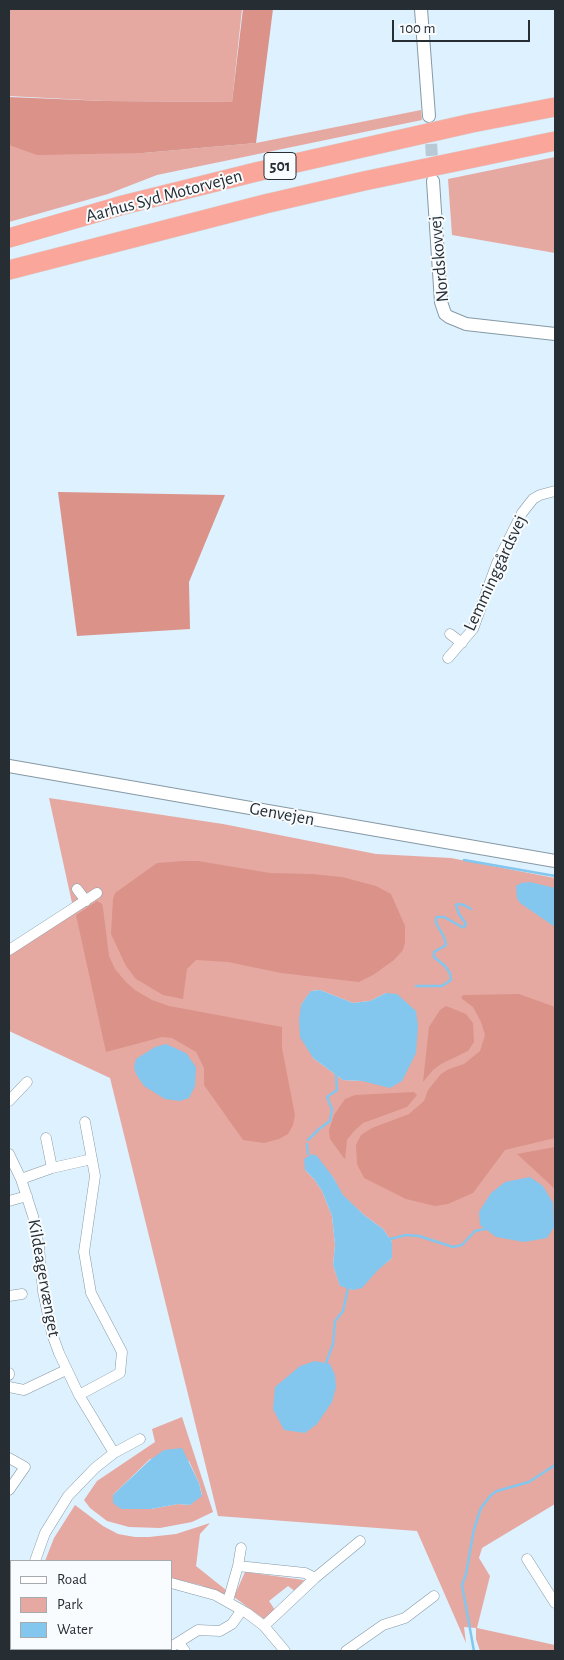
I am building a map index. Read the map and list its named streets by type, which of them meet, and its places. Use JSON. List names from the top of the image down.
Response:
{
  "streets": {
    "highway": ["501", "Aarhus Syd Motorvejen"],
    "street": [
      "Nordskovvej",
      "Lemminggårdsvej",
      "Genvejen",
      "Kildeagervænget"
    ]
  },
  "legend": ["Road", "Park", "Water"],
  "scale_bar": "100 m"
}
